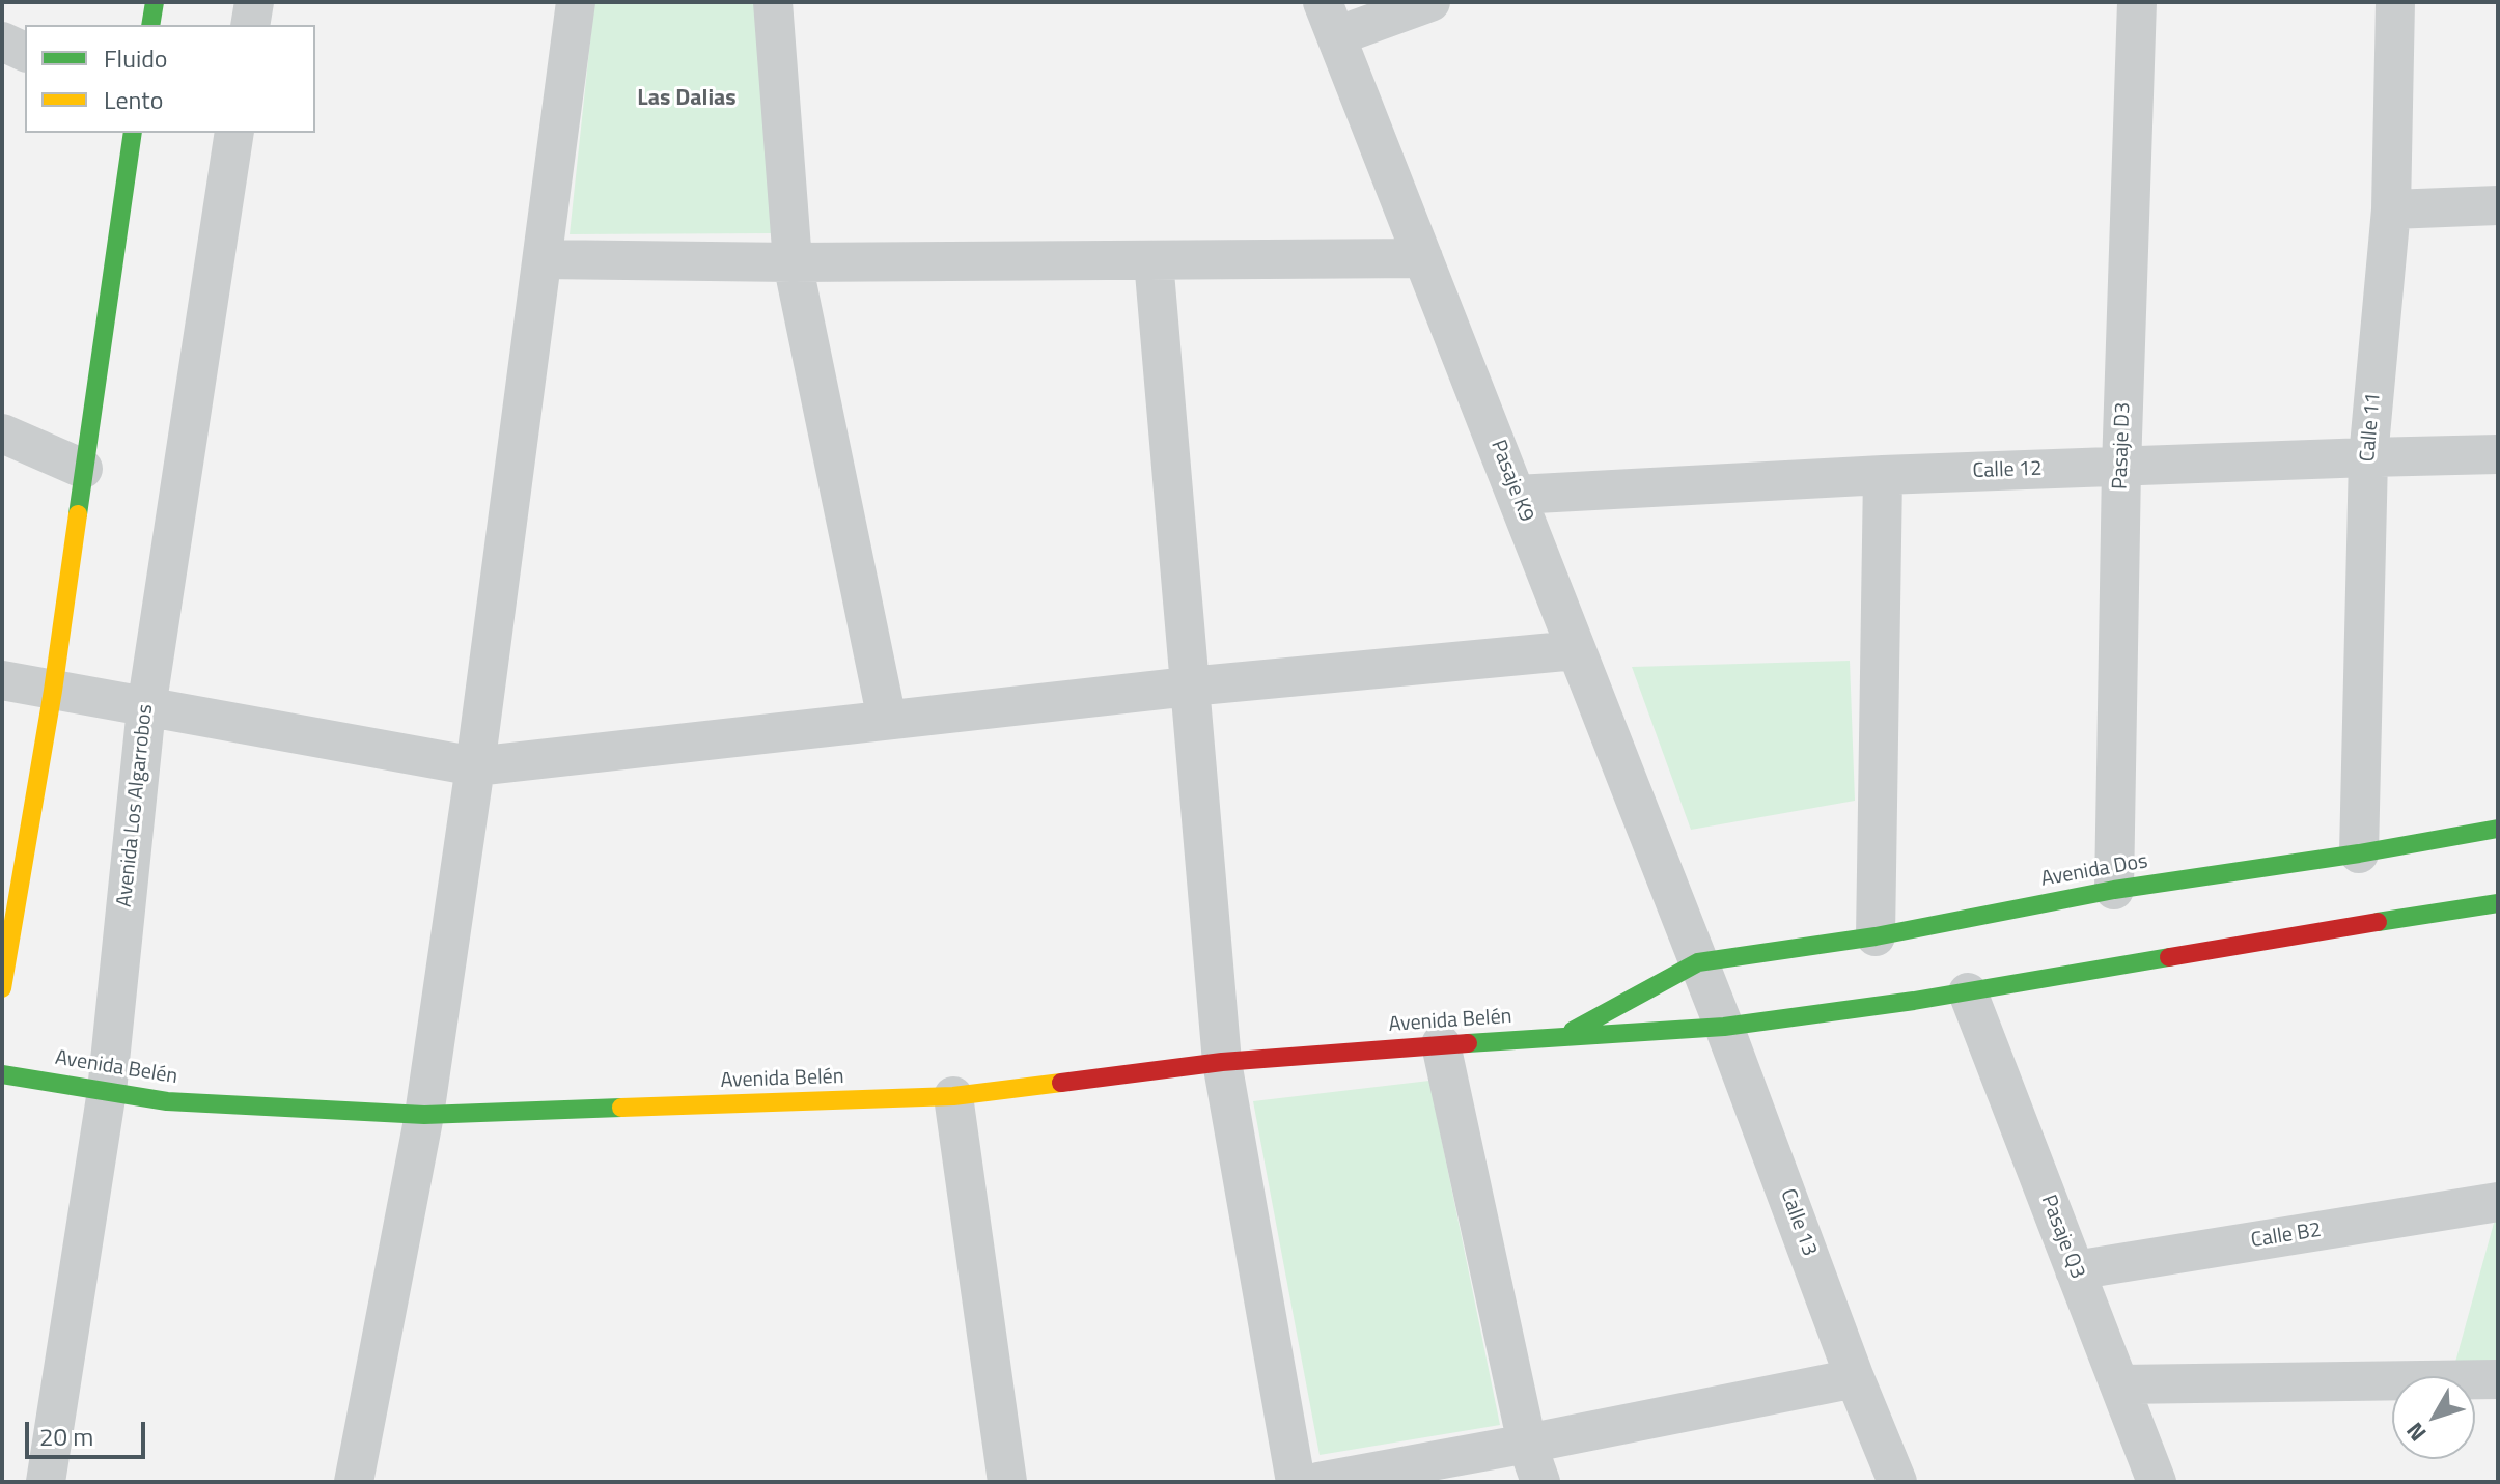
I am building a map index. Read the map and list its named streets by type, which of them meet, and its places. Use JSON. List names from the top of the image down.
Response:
{
  "streets": {
    "street": [
      "Calle 11",
      "Pasaje D3",
      "Calle 12",
      "Pasaje K9",
      "Avenida Los Algarrobos",
      "Avenida Dos",
      "Avenida Belén",
      "Calle 13",
      "Calle B2",
      "Pasaje Q3"
    ]
  },
  "crossings": [
    ["Calle 11", "Calle 12"],
    ["Calle 11", "Avenida Dos"],
    ["Pasaje D3", "Calle 12"],
    ["Pasaje D3", "Avenida Dos"],
    ["Calle 12", "Pasaje K9"],
    ["Pasaje K9", "Avenida Dos"],
    ["Pasaje K9", "Avenida Belén"],
    ["Pasaje K9", "Calle 13"],
    ["Avenida Los Algarrobos", "Avenida Belén"],
    ["Avenida Dos", "Avenida Belén"],
    ["Avenida Dos", "Calle 13"],
    ["Avenida Belén", "Calle 13"],
    ["Calle B2", "Pasaje Q3"]
  ],
  "districts": ["Las Dalias"],
  "legend": ["Fluido", "Lento"],
  "scale_bar": "20 m",
  "north": "bottom left"
}
